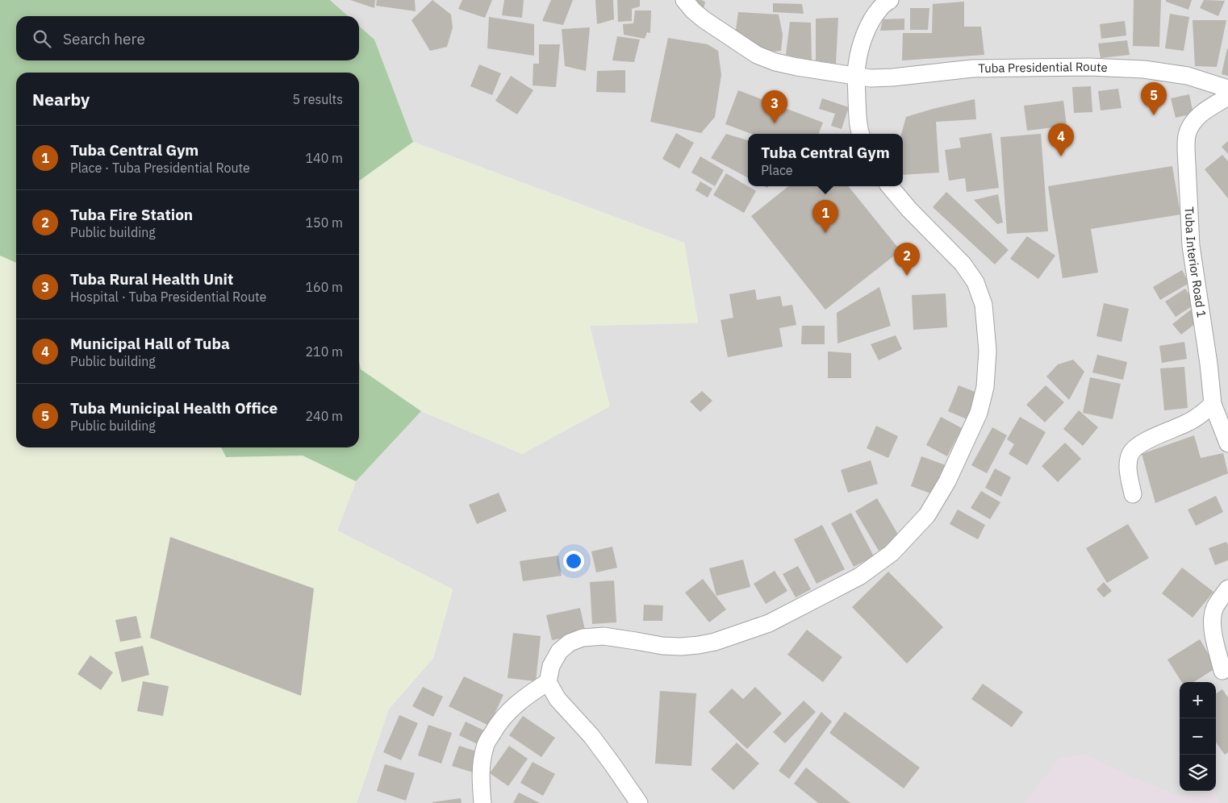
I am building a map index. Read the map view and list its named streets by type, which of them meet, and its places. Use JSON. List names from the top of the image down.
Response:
{
  "streets": {
    "street": ["Tuba Presidential Route", "Tuba Interior Road 1"]
  },
  "page": {
    "search": "Search here",
    "heading": ["Nearby", "5 results"],
    "pins": [
      "5",
      "3",
      "4",
      "1",
      "2"
    ],
    "list": [
      {
        "mark": "1",
        "name": "Tuba Central Gym",
        "note": "Place · Tuba Presidential Route",
        "value": "140 m"
      },
      {
        "mark": "2",
        "name": "Tuba Fire Station",
        "note": "Public building",
        "value": "150 m"
      },
      {
        "mark": "3",
        "name": "Tuba Rural Health Unit",
        "note": "Hospital · Tuba Presidential Route",
        "value": "160 m"
      },
      {
        "mark": "4",
        "name": "Municipal Hall of Tuba",
        "note": "Public building",
        "value": "210 m"
      },
      {
        "mark": "5",
        "name": "Tuba Municipal Health Office",
        "note": "Public building",
        "value": "240 m"
      }
    ],
    "popup": ["Tuba Central Gym", "Place"],
    "map_buttons": ["+", "−"]
  }
}
